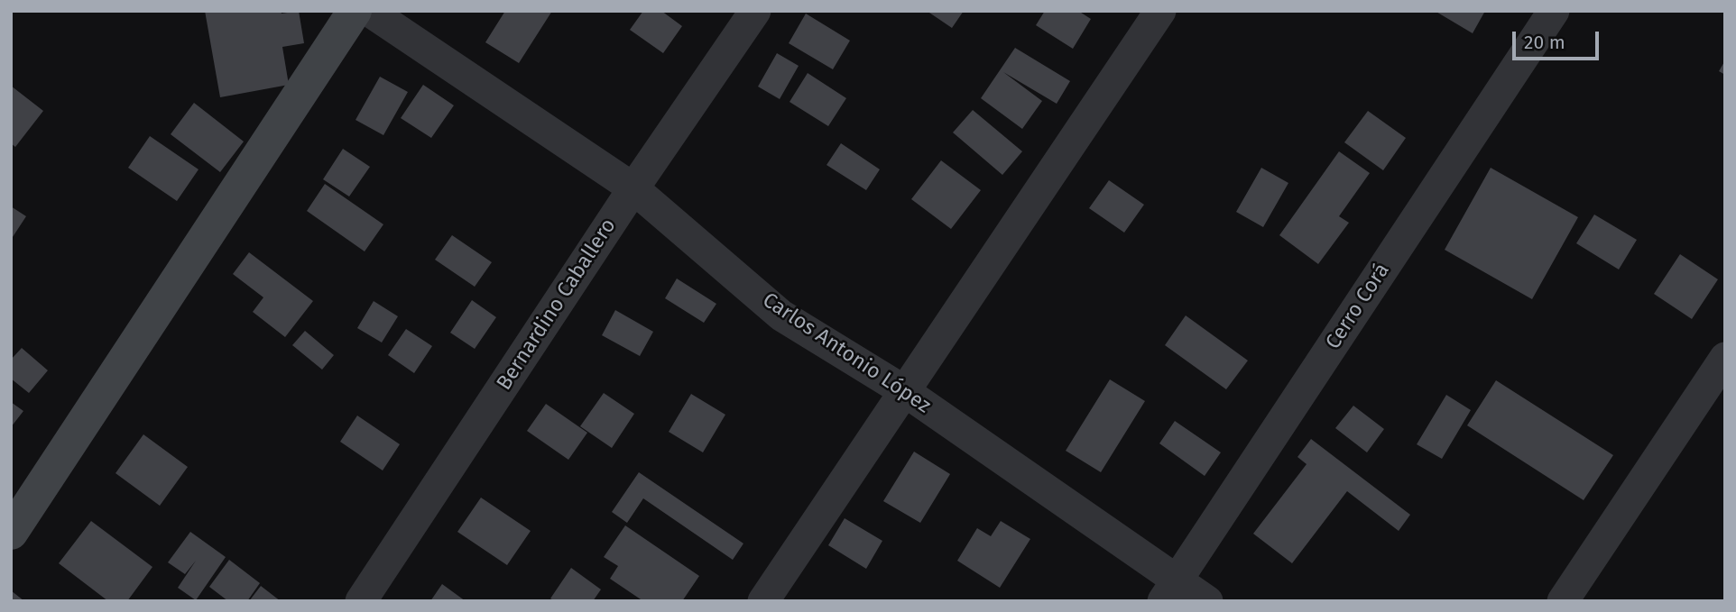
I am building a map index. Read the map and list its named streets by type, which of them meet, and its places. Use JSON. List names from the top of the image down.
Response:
{
  "streets": {
    "street": ["Bernardino Caballero", "Cerro Corá", "Carlos Antonio López"]
  },
  "crossings": [
    ["Bernardino Caballero", "Carlos Antonio López"],
    ["Cerro Corá", "Carlos Antonio López"]
  ],
  "scale_bar": "20 m"
}
